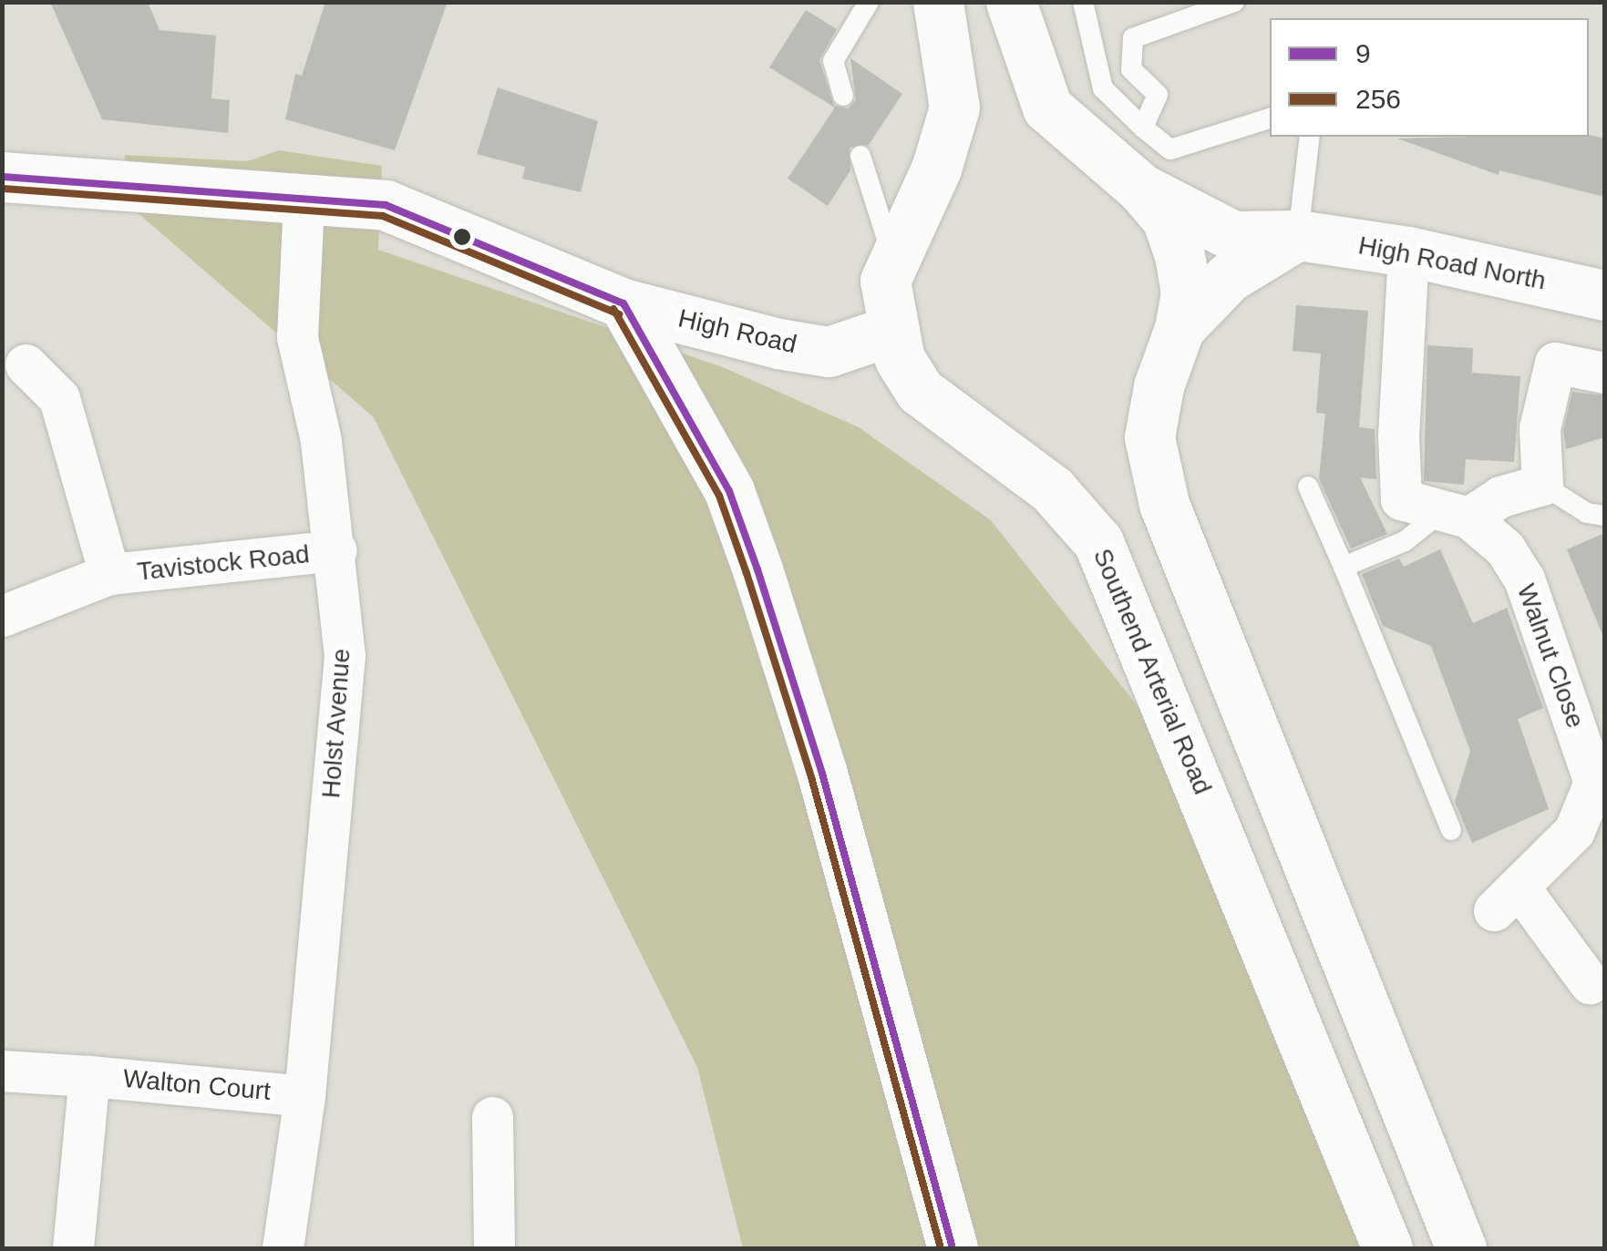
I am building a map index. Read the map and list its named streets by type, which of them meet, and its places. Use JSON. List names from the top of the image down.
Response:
{
  "streets": {
    "main road": ["High Road North", "High Road", "Southend Arterial Road"],
    "street": [
      "Tavistock Road",
      "Walnut Close",
      "Holst Avenue",
      "Walton Court"
    ]
  },
  "crossings": [
    ["High Road", "Southend Arterial Road"],
    ["High Road", "Holst Avenue"],
    ["Tavistock Road", "Holst Avenue"],
    ["Holst Avenue", "Walton Court"]
  ],
  "lines": ["transit line 9", "transit line 256"],
  "legend": ["9", "256"]
}
